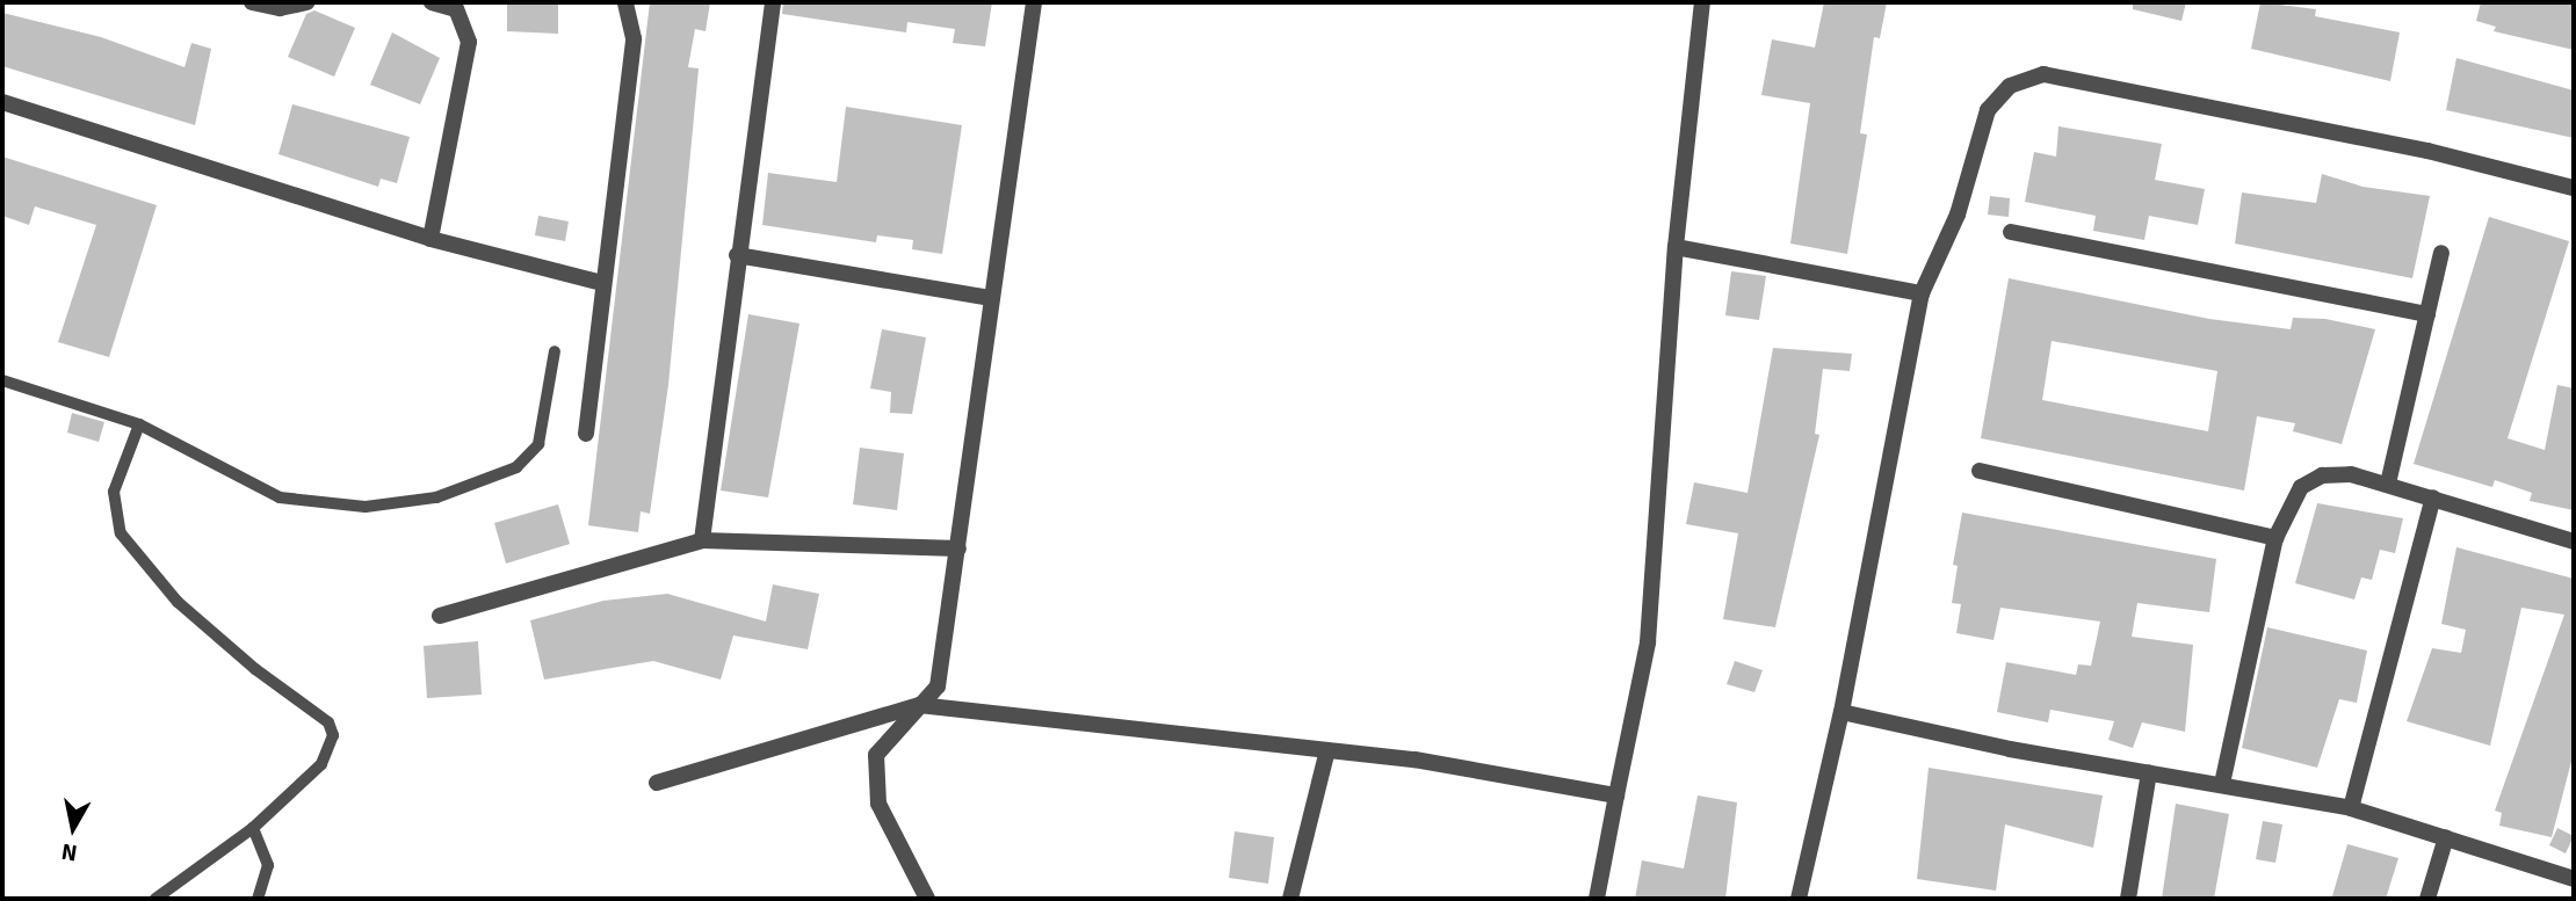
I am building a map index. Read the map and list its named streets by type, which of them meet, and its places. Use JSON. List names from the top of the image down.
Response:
{
  "north": "bottom"
}
